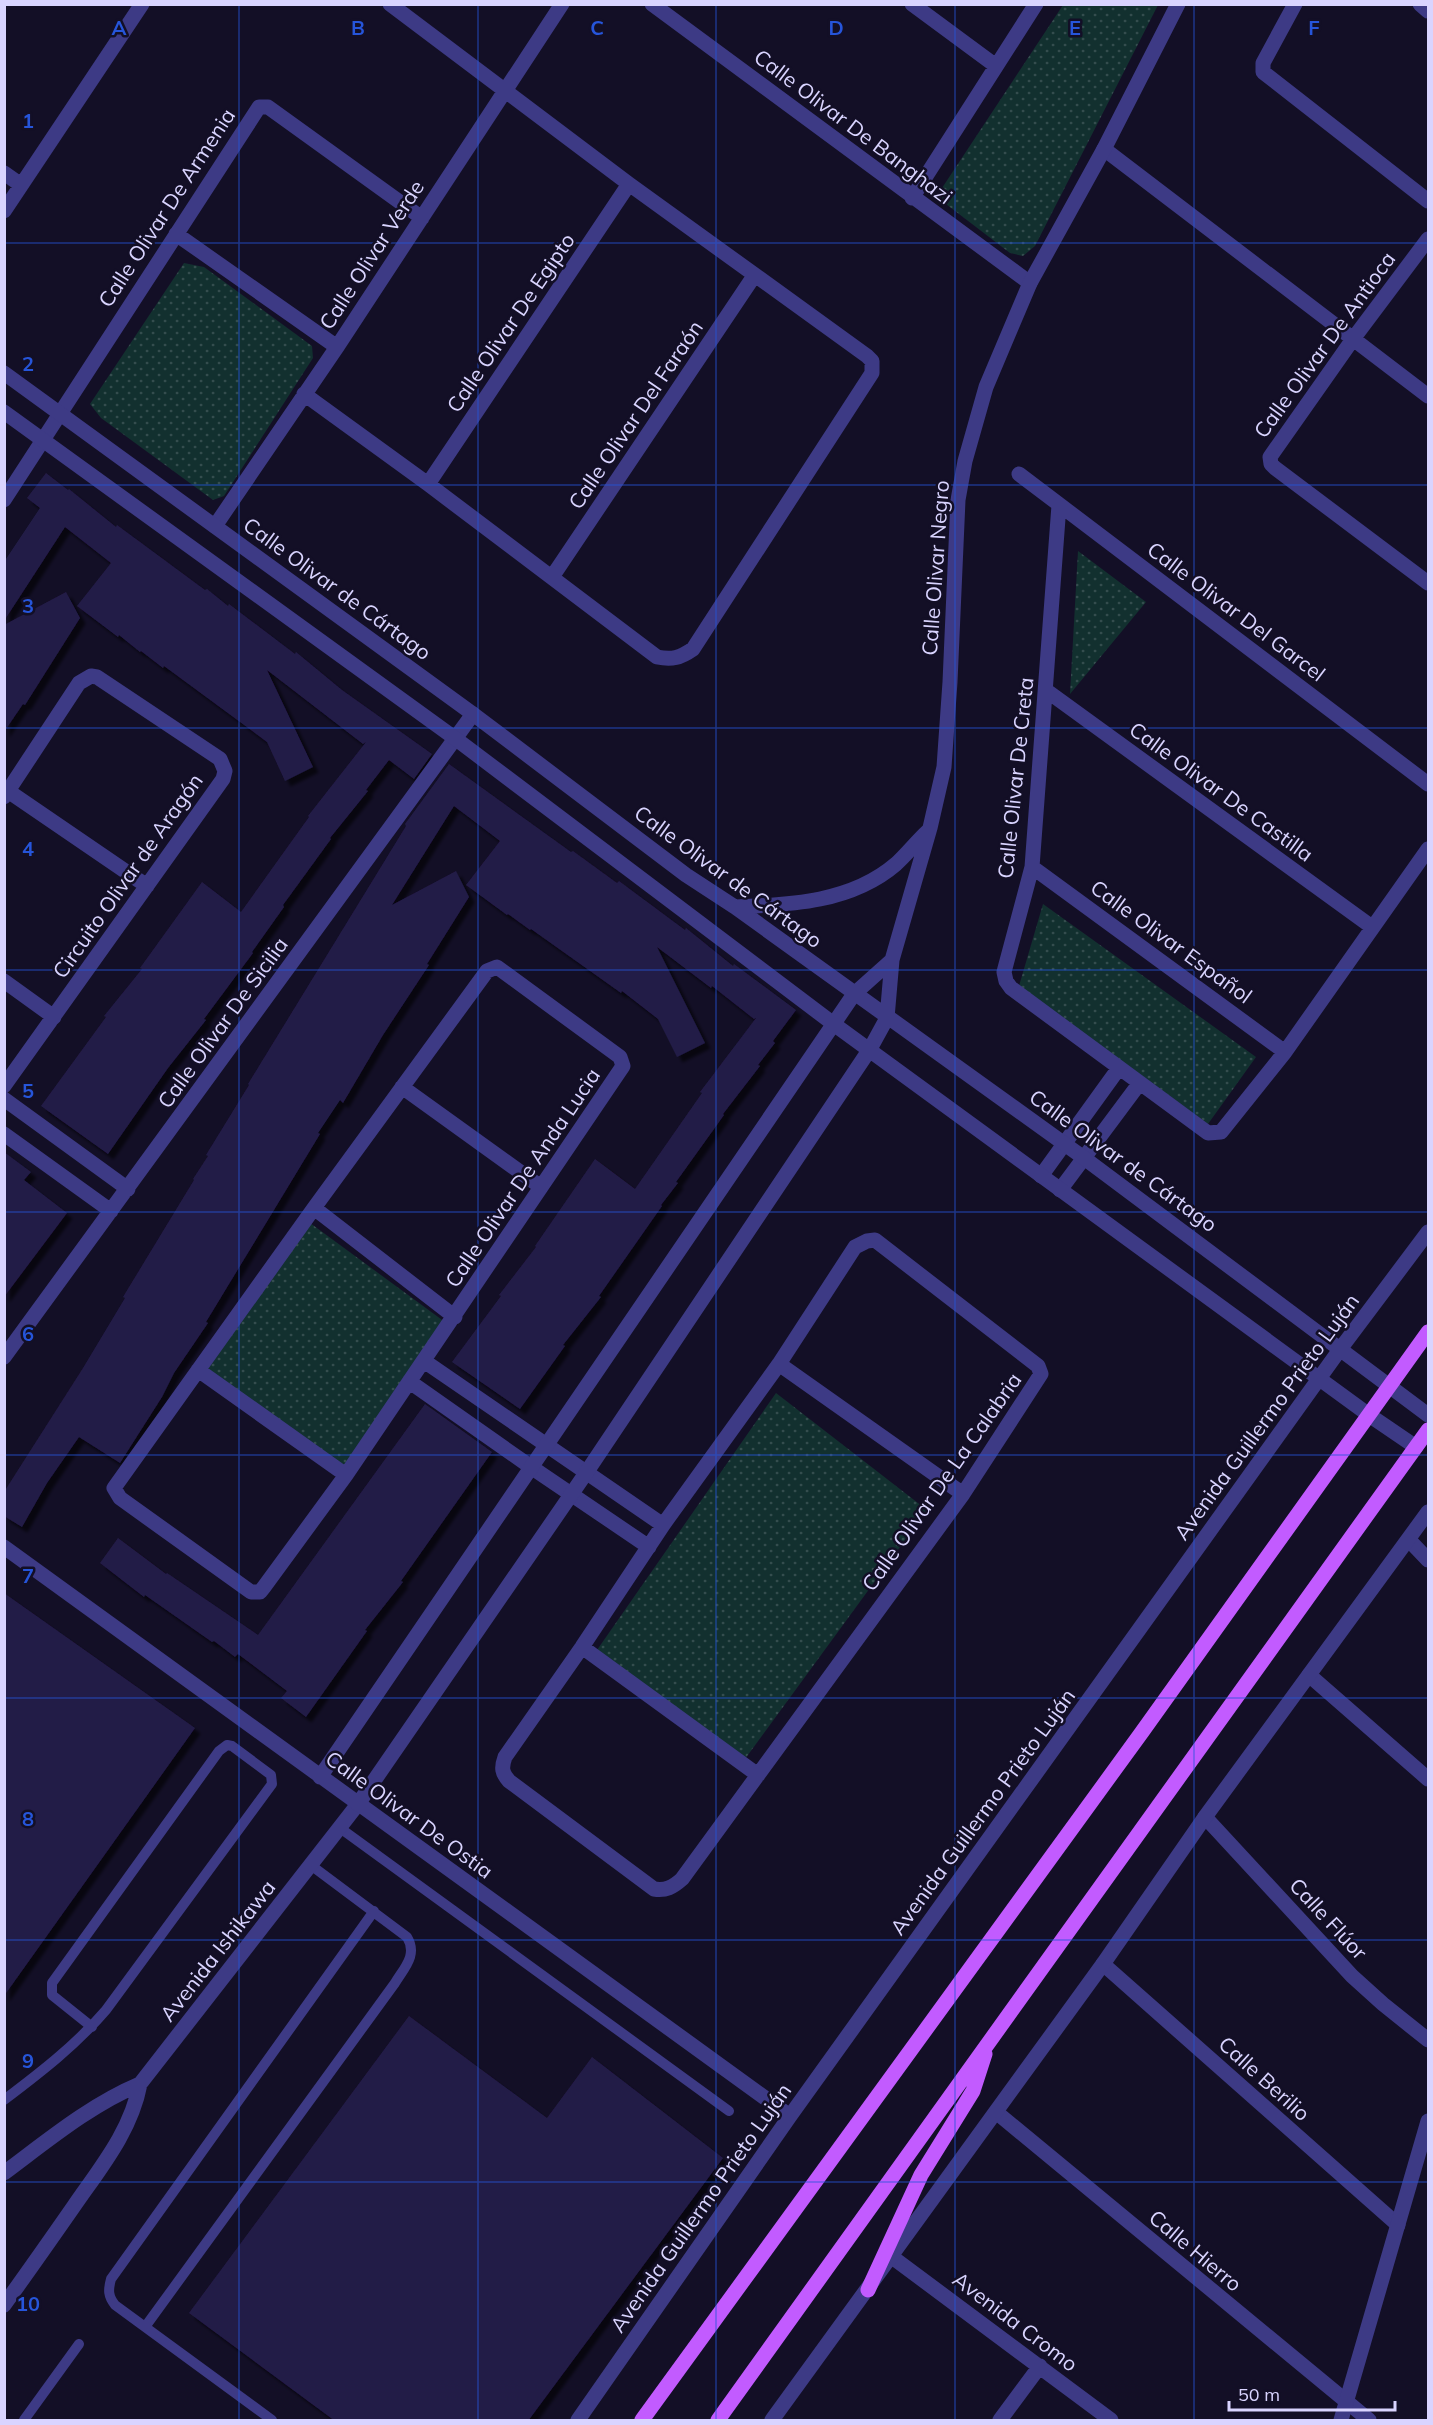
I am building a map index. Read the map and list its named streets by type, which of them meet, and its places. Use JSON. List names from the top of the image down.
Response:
{
  "streets": {
    "street": [
      "Calle Olivar De Banghazi",
      "Calle Olivar De Armenia",
      "Calle Olivar Verde",
      "Calle Olivar De Egipto",
      "Calle Olivar De Antioca",
      "Calle Olivar Del Faraón",
      "Calle Olivar Negro",
      "Calle Olivar de Cártago",
      "Calle Olivar Del Garcel",
      "Calle Olivar De Creta",
      "Calle Olivar De Castilla",
      "Circuito Olivar de Aragón",
      "Calle Olivar Español",
      "Calle Olivar De Sicilia",
      "Calle Olivar De Anda Lucia",
      "Avenida Guillermo Prieto Luján",
      "Calle Olivar De La Calabria",
      "Calle Olivar De Ostia",
      "Calle Flúor",
      "Avenida Ishikawa",
      "Calle Berilio",
      "Calle Hierro",
      "Avenida Cromo"
    ]
  },
  "crossings": [
    ["Calle Olivar De Banghazi", "Calle Olivar Negro"],
    ["Calle Olivar De Armenia", "Calle Olivar Verde"],
    ["Calle Olivar De Armenia", "Calle Olivar de Cártago"],
    ["Calle Olivar Verde", "Calle Olivar de Cártago"],
    ["Calle Olivar Negro", "Calle Olivar de Cártago"],
    ["Calle Olivar Negro", "Avenida Ishikawa"],
    ["Calle Olivar de Cártago", "Calle Olivar De Sicilia"],
    ["Calle Olivar de Cártago", "Avenida Guillermo Prieto Luján"],
    ["Calle Olivar de Cártago", "Avenida Ishikawa"],
    ["Calle Olivar Del Garcel", "Calle Olivar De Creta"],
    ["Calle Olivar De Creta", "Calle Olivar De Castilla"],
    ["Calle Olivar De Creta", "Calle Olivar Español"],
    ["Avenida Guillermo Prieto Luján", "Calle Olivar De Ostia"],
    ["Calle Olivar De Ostia", "Avenida Ishikawa"]
  ],
  "scale_bar": "50 m",
  "grid": {
    "columns": [
      "A",
      "B",
      "C",
      "D",
      "E",
      "F"
    ],
    "rows": [
      "1",
      "2",
      "3",
      "4",
      "5",
      "6",
      "7",
      "8",
      "9",
      "10"
    ]
  }
}
